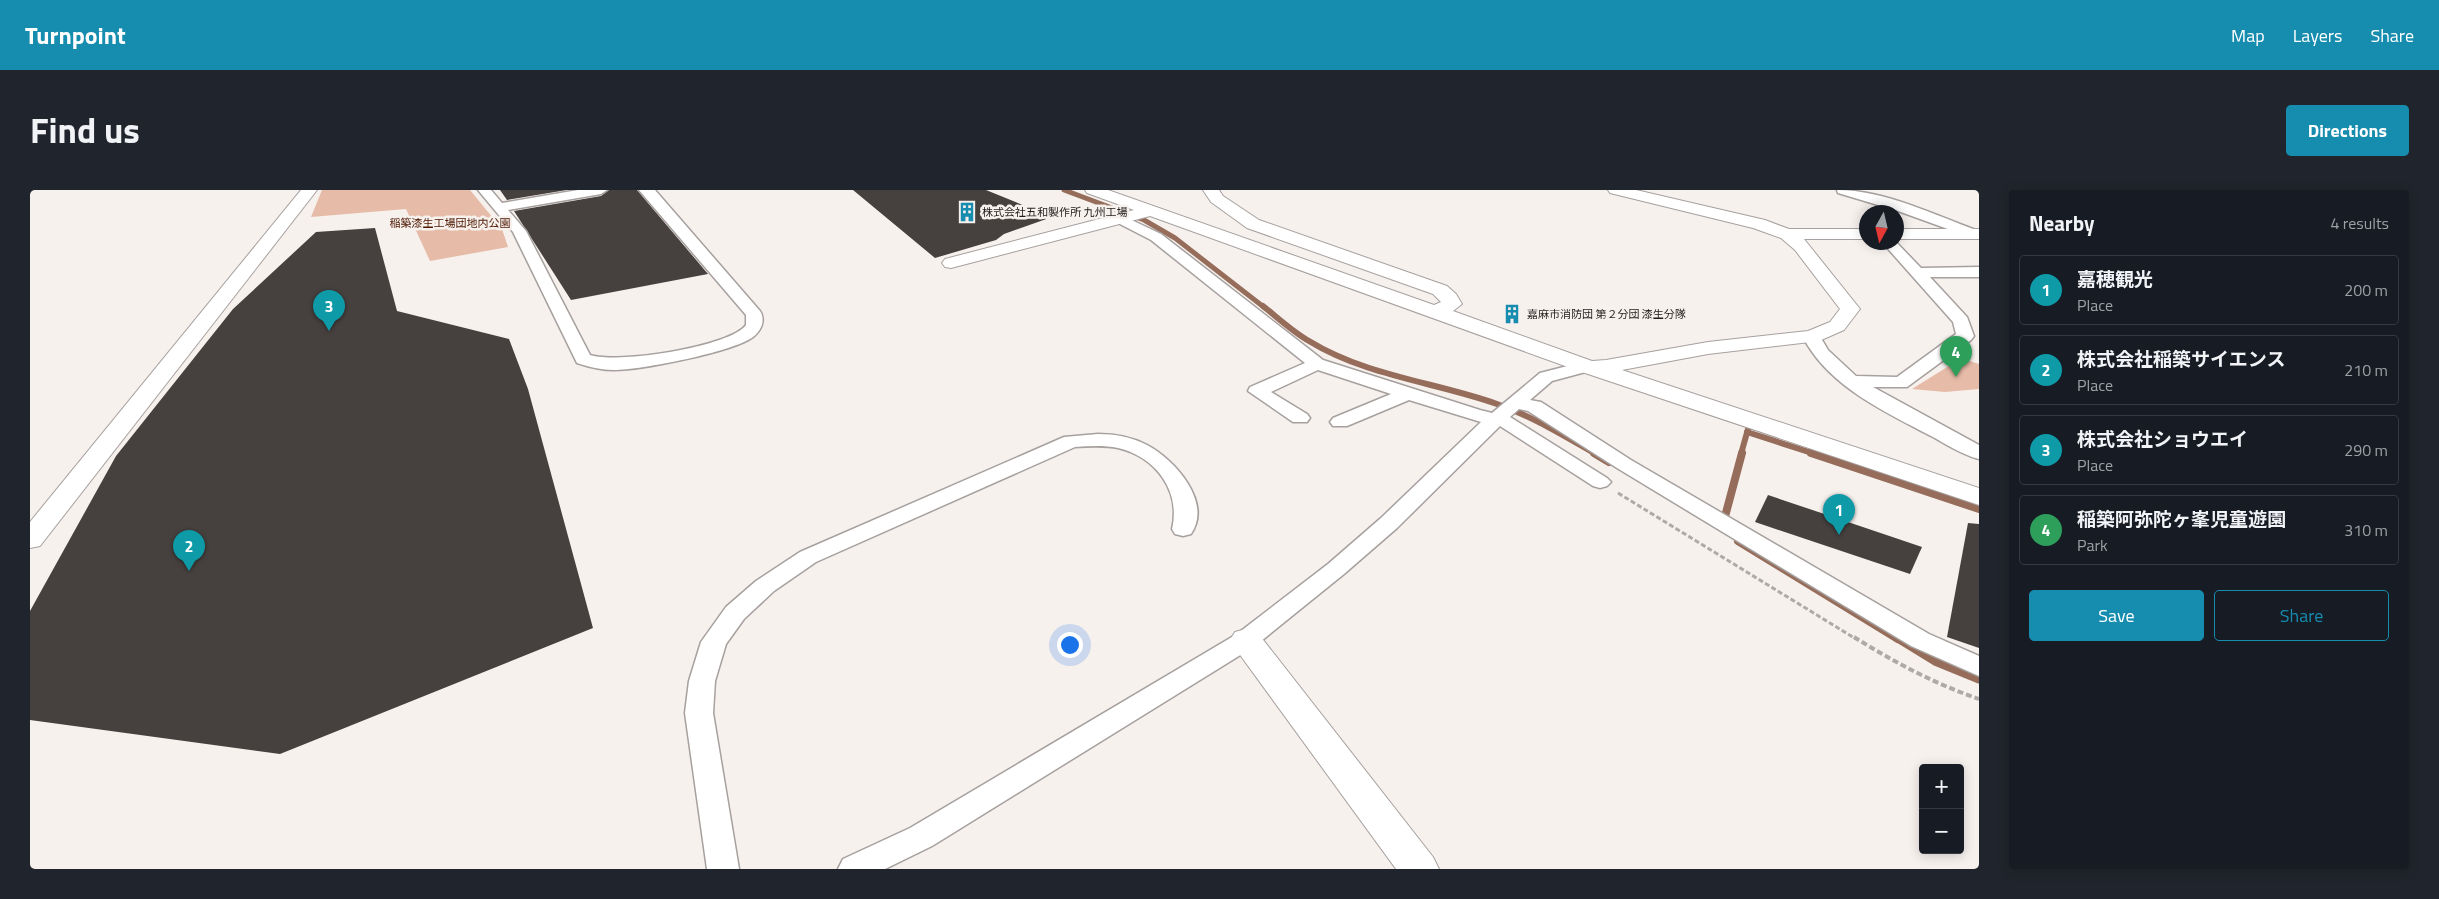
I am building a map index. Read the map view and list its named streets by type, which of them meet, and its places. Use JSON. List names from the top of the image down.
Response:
{
  "parks": ["稲築漆生工場団地内公園"],
  "places": {
    "building": ["株式会社五和製作所 九州工場", "嘉麻市消防団 第２分団 漆生分隊"]
  },
  "north": "bottom",
  "page": {
    "header": "Turnpoint",
    "nav": ["Map", "Layers", "Share"],
    "title": "Find us",
    "buttons": [
      "Directions",
      ["Save", "Share"]
    ],
    "heading": ["Nearby", "4 results"],
    "list": [
      {
        "mark": "1",
        "name": "嘉穂観光",
        "note": "Place",
        "value": "200 m"
      },
      {
        "mark": "2",
        "name": "株式会社稲築サイエンス",
        "note": "Place",
        "value": "210 m"
      },
      {
        "mark": "3",
        "name": "株式会社ショウエイ",
        "note": "Place",
        "value": "290 m"
      },
      {
        "mark": "4",
        "name": "稲築阿弥陀ヶ峯児童遊園",
        "note": "Park",
        "value": "310 m"
      }
    ],
    "pins": [
      "3",
      "4",
      "1",
      "2"
    ],
    "map_buttons": ["+", "−"]
  }
}
